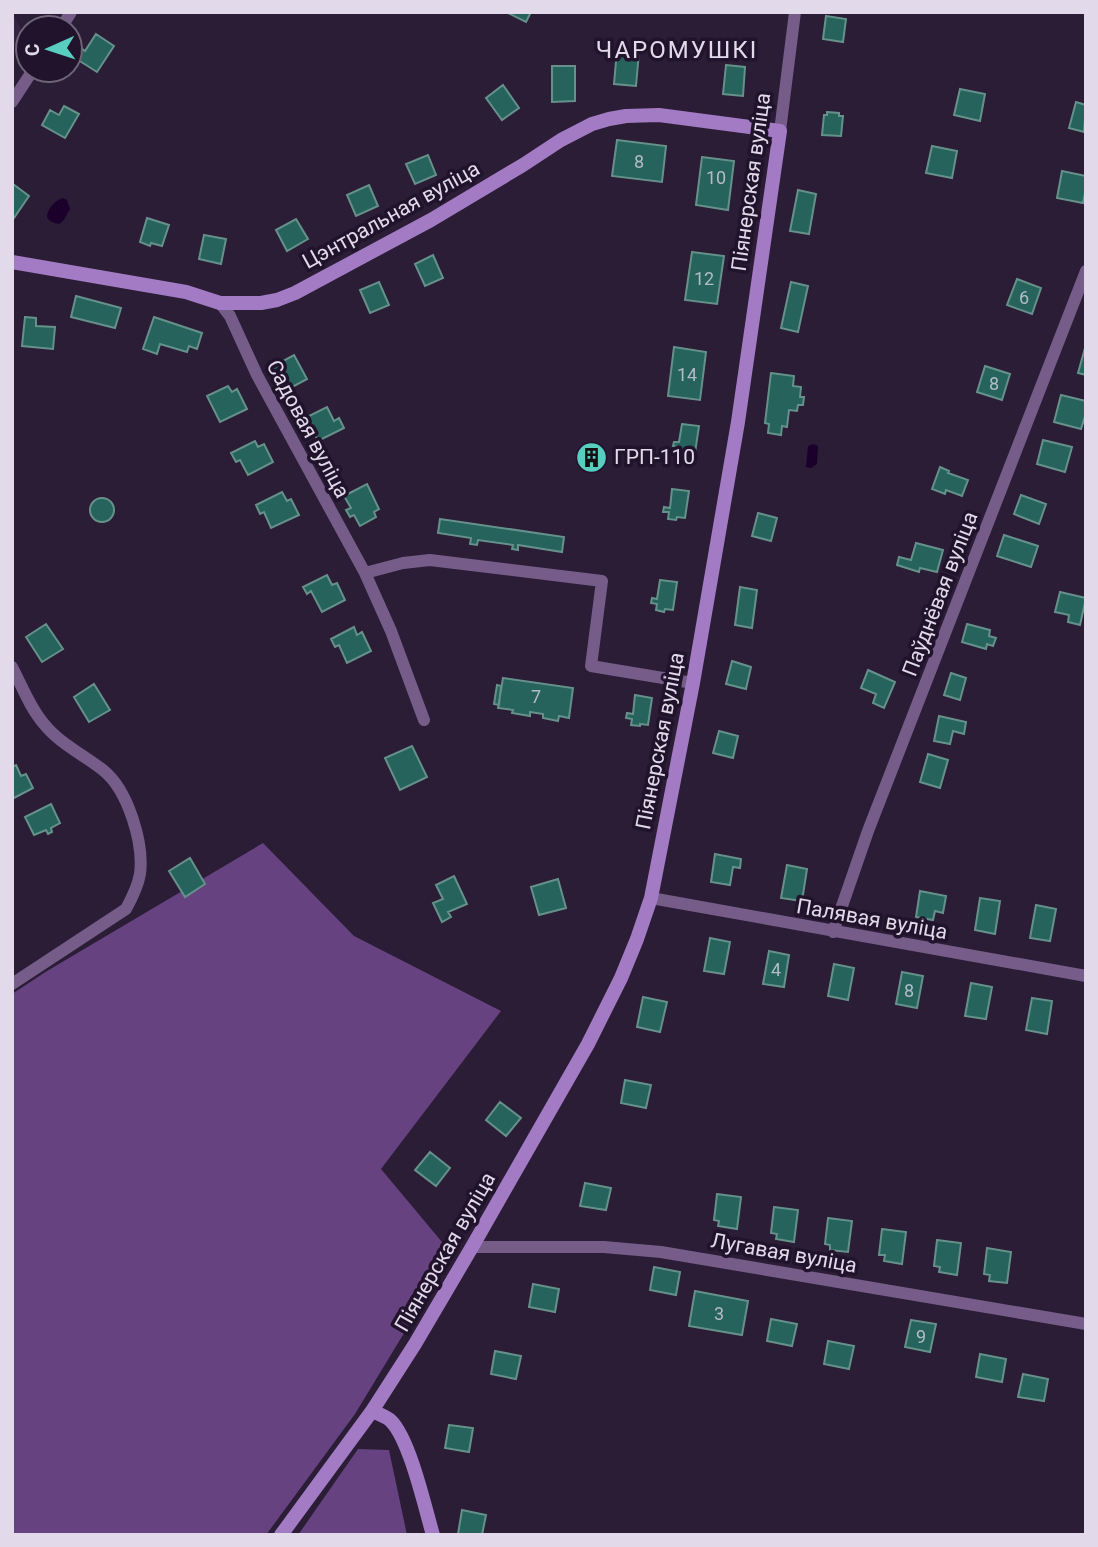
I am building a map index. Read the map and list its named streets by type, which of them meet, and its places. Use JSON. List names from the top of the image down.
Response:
{
  "streets": {
    "street": [
      "Піянерская вуліца",
      "Цэнтральная вуліца",
      "Садовая вуліца",
      "Паўднёвая вуліца",
      "Палявая вуліца",
      "Лугавая вуліца"
    ]
  },
  "crossings": [
    ["Піянерская вуліца", "Цэнтральная вуліца"],
    ["Піянерская вуліца", "Палявая вуліца"],
    ["Піянерская вуліца", "Лугавая вуліца"],
    ["Цэнтральная вуліца", "Садовая вуліца"],
    ["Паўднёвая вуліца", "Палявая вуліца"]
  ],
  "districts": ["ЧАРОМУШКІ"],
  "places": {
    "building": ["ГРП-110"]
  },
  "house_numbers": [
    "8",
    "10",
    "12",
    "6",
    "14",
    "8",
    "7",
    "4",
    "8",
    "3",
    "9"
  ],
  "north": "left"
}
